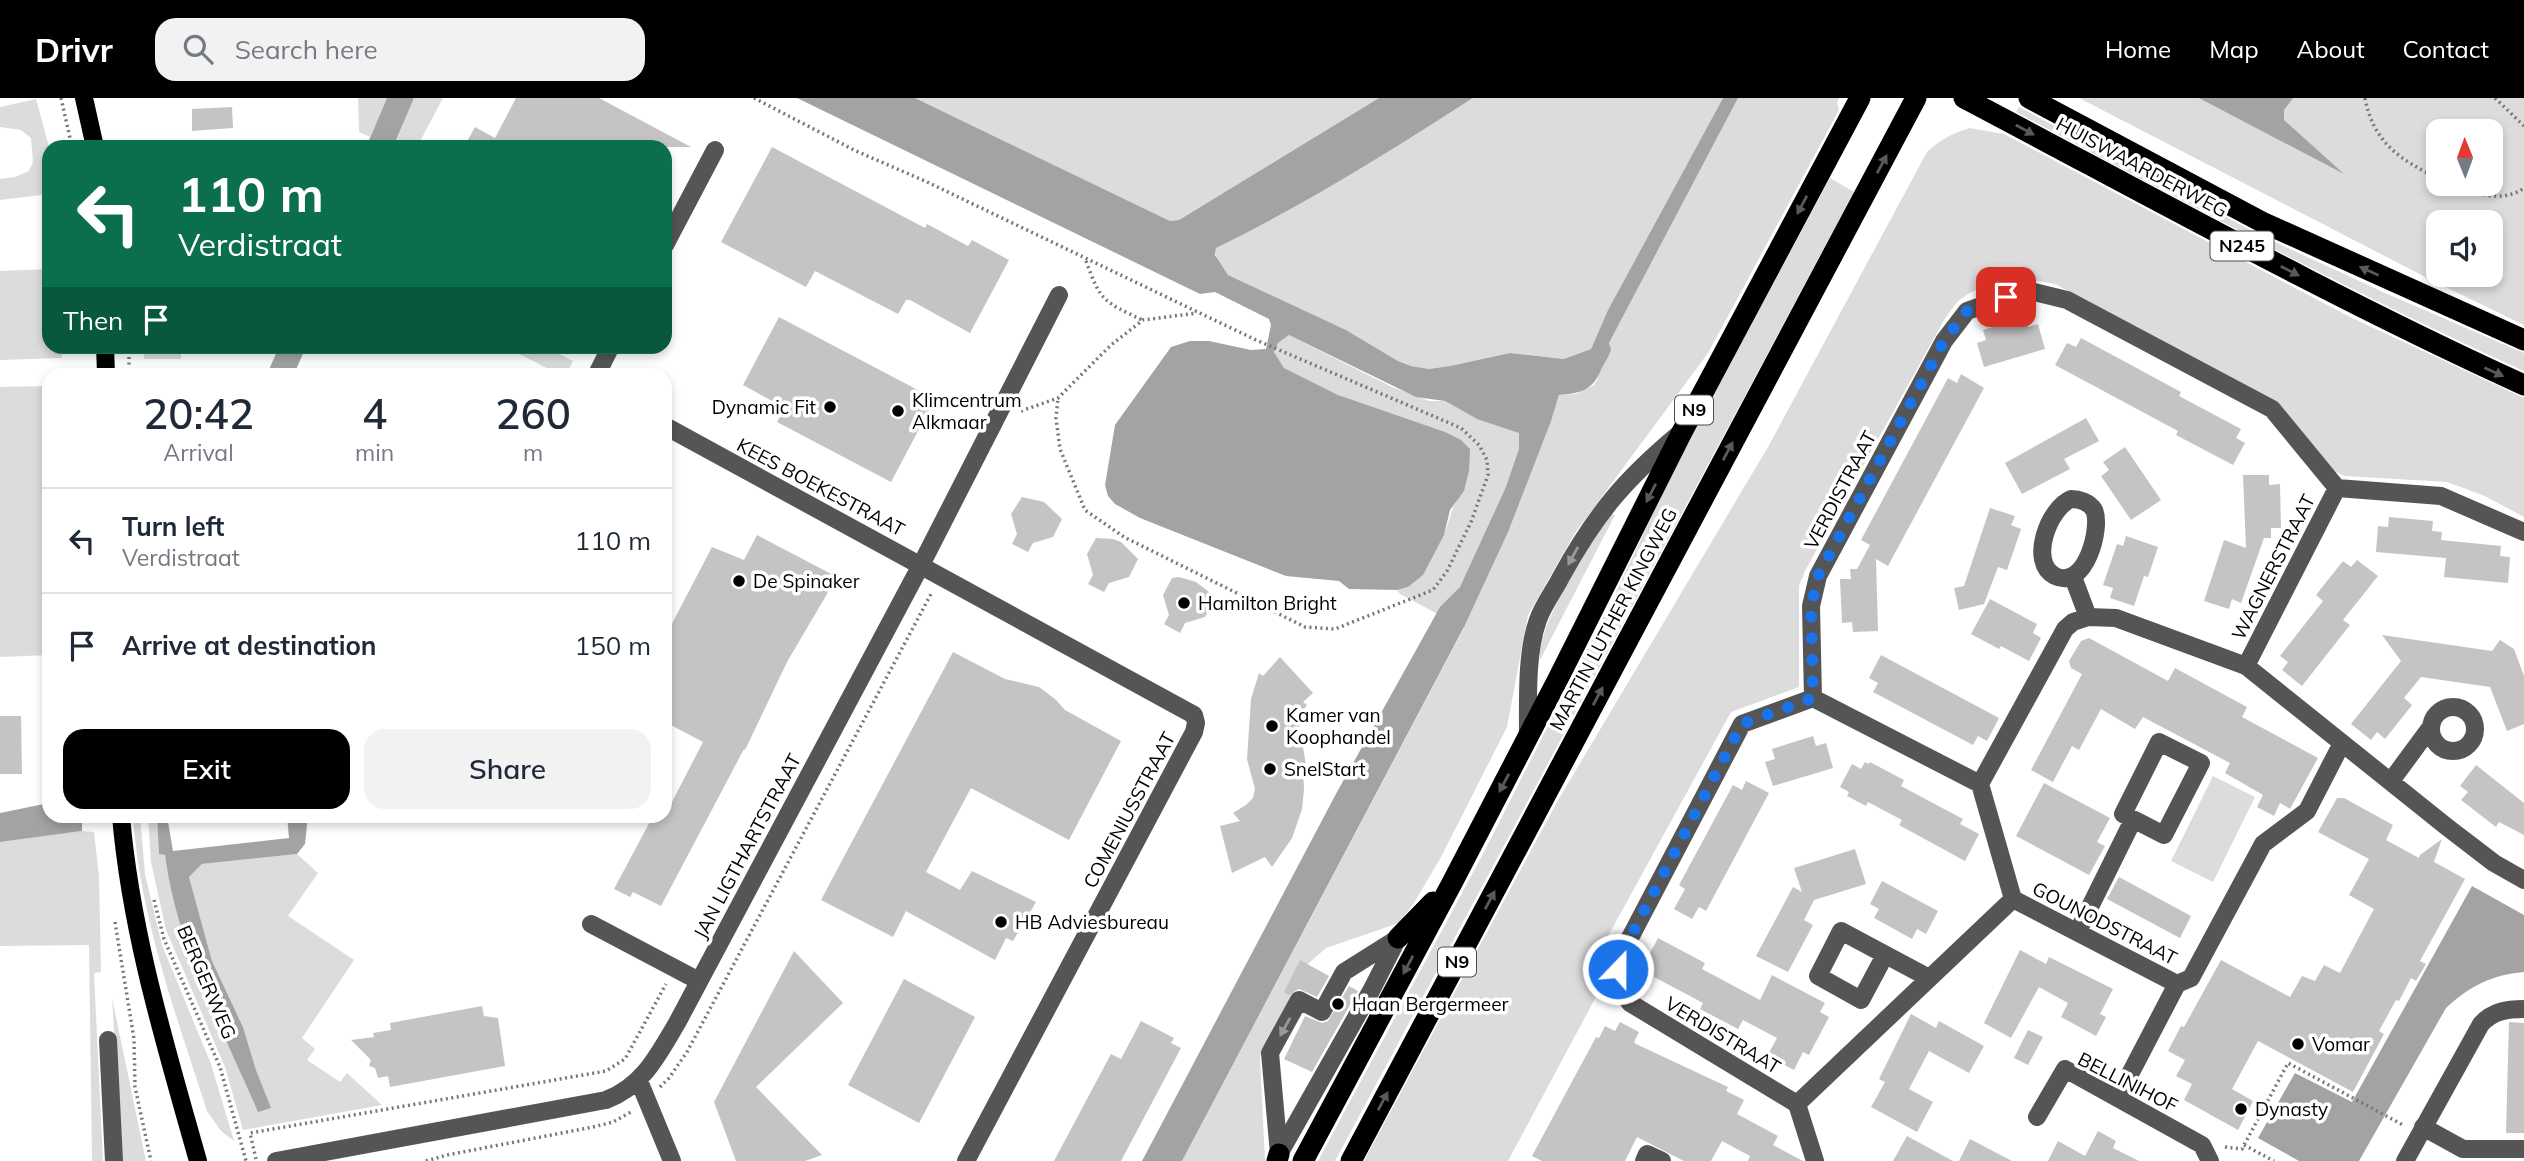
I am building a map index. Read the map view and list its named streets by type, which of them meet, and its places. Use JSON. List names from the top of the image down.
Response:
{
  "streets": {
    "highway": [
      "HUISWAARDERWEG",
      "N245",
      "N9",
      "MARTIN LUTHER KINGWEG"
    ],
    "street": [
      "KEES BOEKESTRAAT",
      "VERDISTRAAT",
      "WAGNERSTRAAT",
      "COMENIUSSTRAAT",
      "JAN LIGTHARTSTRAAT",
      "GOUNODSTRAAT",
      "BELLINIHOF"
    ],
    "path": ["BERGERWEG"]
  },
  "crossings": [
    ["N9", "MARTIN LUTHER KINGWEG"],
    ["KEES BOEKESTRAAT", "COMENIUSSTRAAT"],
    ["KEES BOEKESTRAAT", "JAN LIGTHARTSTRAAT"],
    ["VERDISTRAAT", "WAGNERSTRAAT"],
    ["COMENIUSSTRAAT", "JAN LIGTHARTSTRAAT"]
  ],
  "places": [
    "Dynamic Fit",
    "Klimcentrum Alkmaar",
    "De Spinaker",
    "Hamilton Bright",
    "Kamer van Koophandel",
    "SnelStart",
    "HB Adviesbureau",
    "Haan Bergermeer",
    "Vomar",
    "Dynasty"
  ],
  "north": "top",
  "page": {
    "header": "Drivr",
    "search": "Search here",
    "nav": [
      "Home",
      "Map",
      "About",
      "Contact"
    ],
    "turn": ["110 m", "Verdistraat"],
    "then": "Then",
    "eta": [
      "20:42",
      "Arrival",
      "4",
      "min",
      "260",
      "m"
    ],
    "list": [
      {
        "name": "Turn left",
        "note": "Verdistraat",
        "value": "110 m"
      },
      {
        "name": "Arrive at destination",
        "value": "150 m"
      }
    ],
    "buttons": ["Exit", "Share"]
  }
}
